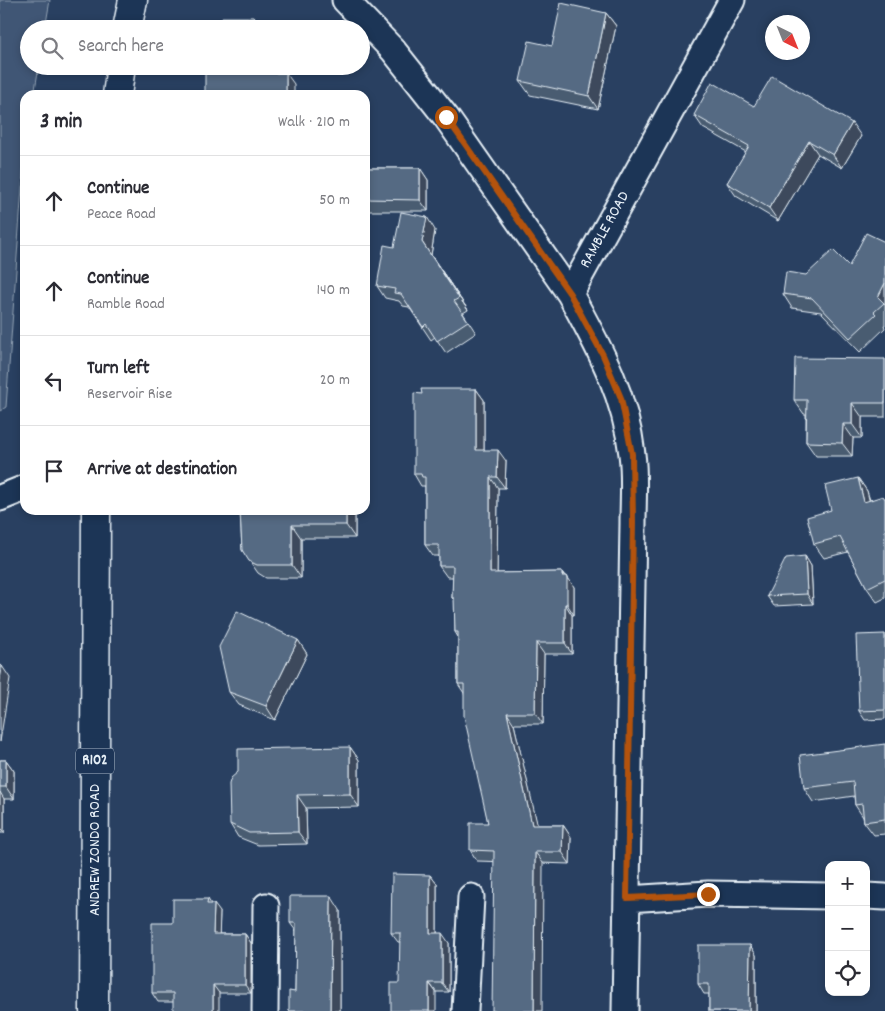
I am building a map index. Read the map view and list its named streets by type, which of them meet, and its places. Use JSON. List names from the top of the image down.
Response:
{
  "streets": {
    "main road": ["R102", "ANDREW ZONDO ROAD"],
    "street": ["RAMBLE ROAD"]
  },
  "north": "bottom right",
  "page": {
    "search": "Search here",
    "heading": ["3 min", "Walk · 210 m"],
    "list": [
      ["Continue", "Peace Road", "50 m"],
      ["Continue", "Ramble Road", "140 m"],
      ["Turn left", "Reservoir Rise", "20 m"],
      "Arrive at destination"
    ],
    "map_buttons": ["+", "−"]
  }
}
